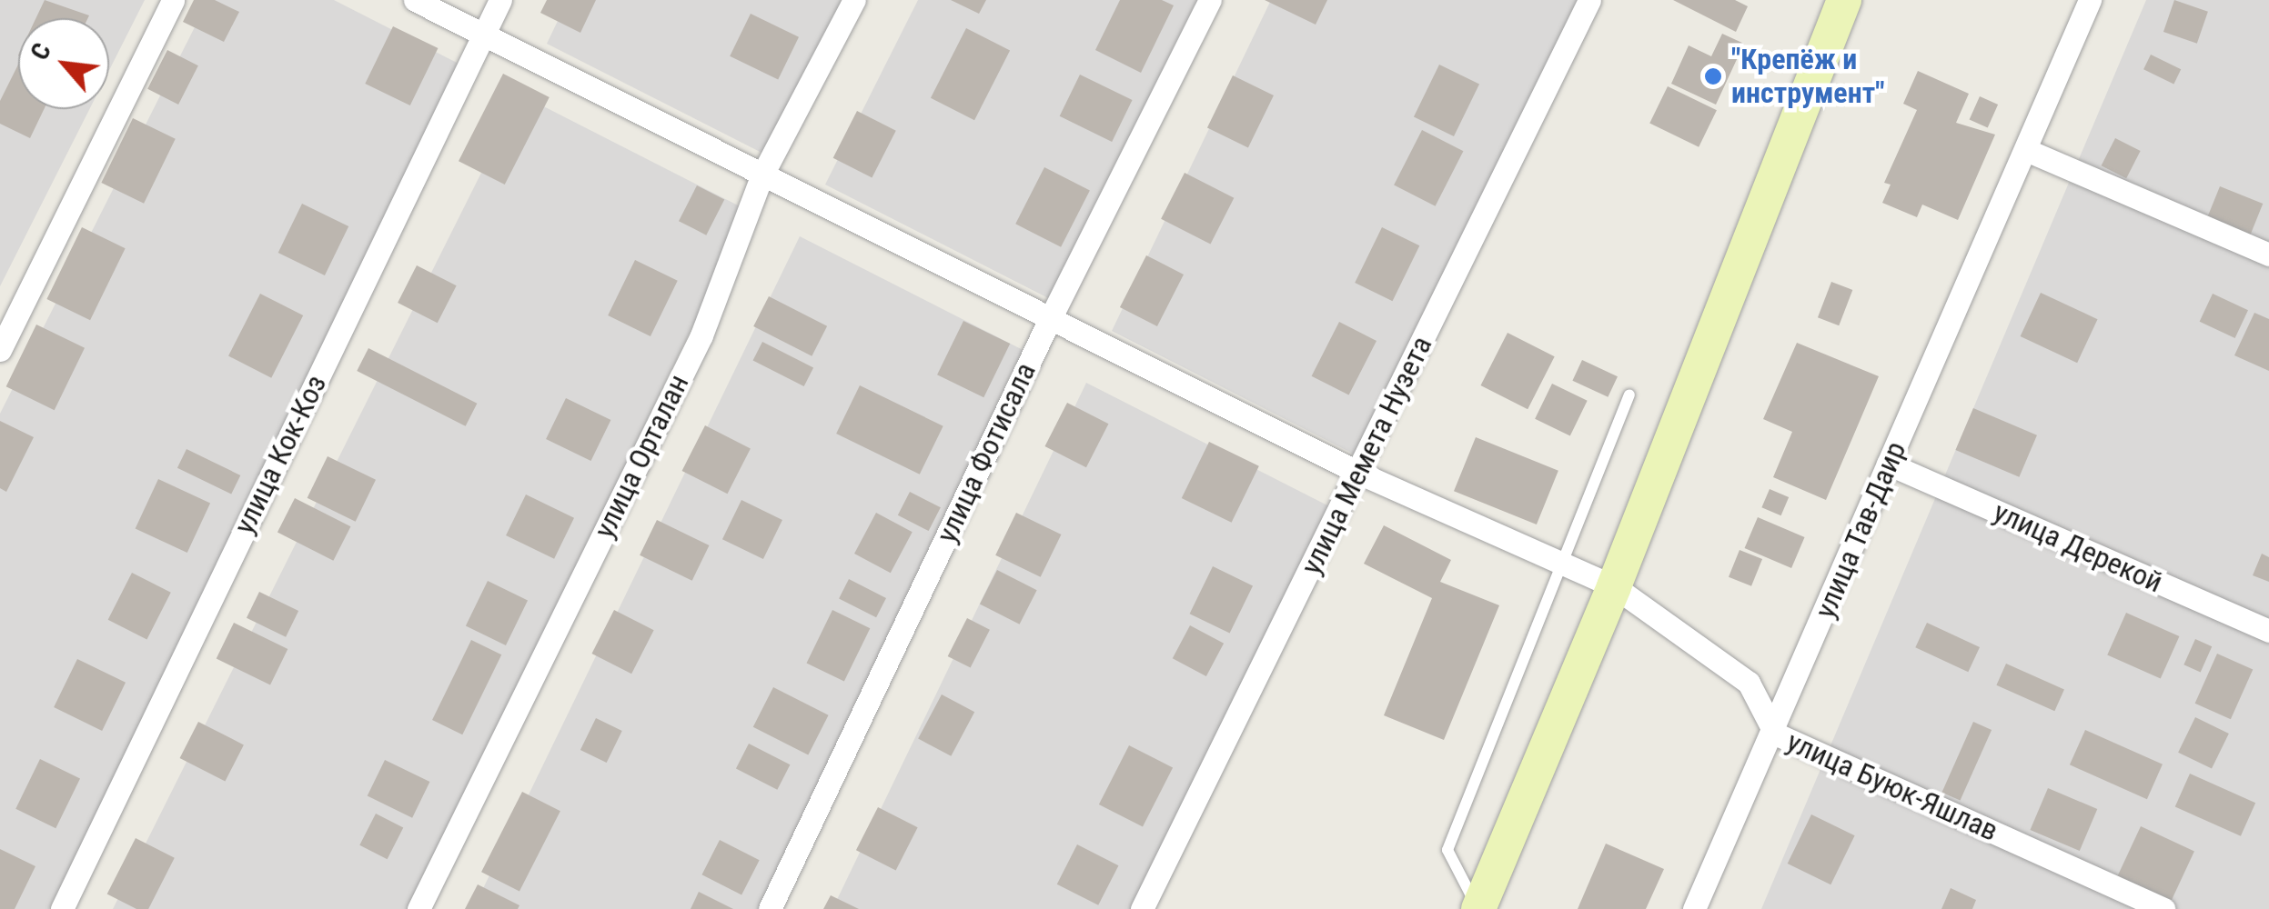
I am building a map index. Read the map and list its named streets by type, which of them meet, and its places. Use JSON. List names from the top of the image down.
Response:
{
  "streets": {
    "street": [
      "улица Фотисала",
      "улица Кок-Коз",
      "улица Мемета Нузета",
      "улица Орталан",
      "улица Тав-Даир",
      "улица Дерекой",
      "улица Буюк-Яшлав"
    ]
  },
  "crossings": [
    ["улица Фотисала", "улица Буюк-Яшлав"],
    ["улица Кок-Коз", "улица Буюк-Яшлав"],
    ["улица Мемета Нузета", "улица Буюк-Яшлав"],
    ["улица Орталан", "улица Буюк-Яшлав"],
    ["улица Тав-Даир", "улица Дерекой"],
    ["улица Тав-Даир", "улица Буюк-Яшлав"]
  ],
  "places": ["\"Крепёж и инструмент\""],
  "north": "top left"
}
